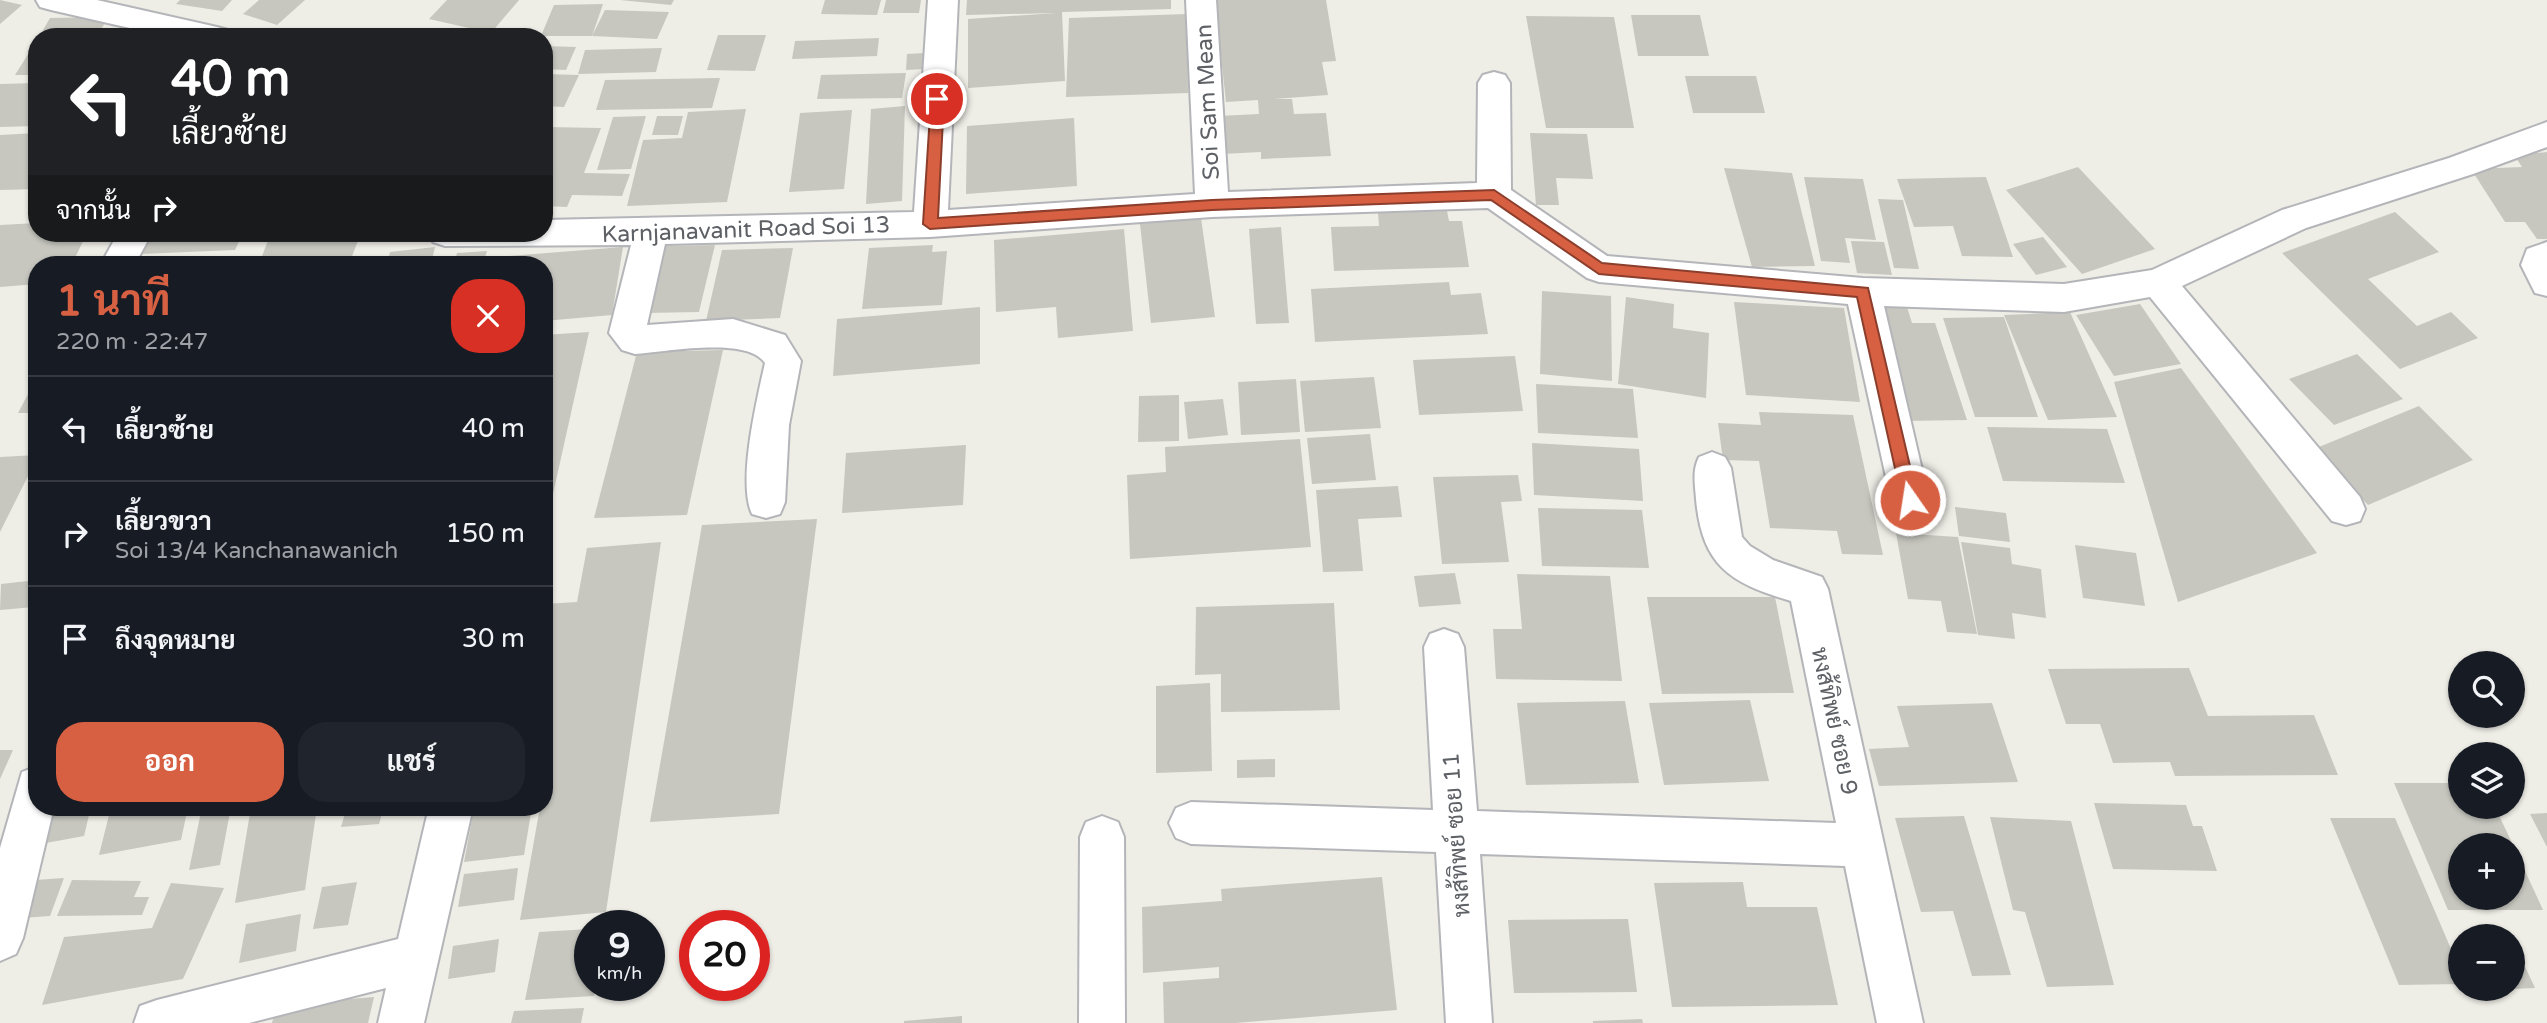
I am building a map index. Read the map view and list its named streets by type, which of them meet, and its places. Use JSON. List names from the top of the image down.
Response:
{
  "streets": {
    "street": [
      "Soi Sam Mean",
      "Karnjanavanit Road Soi 13",
      "หงส้ทิพย์ ซอย 9",
      "หงส้ทิพย์ ซอย 11"
    ]
  },
  "crossings": [
    ["Soi Sam Mean", "Karnjanavanit Road Soi 13"]
  ],
  "page": {
    "turn": ["40 m", "เลี้ยวซ้าย"],
    "then": "จากนั้น",
    "heading": ["1 นาที", "220 m · 22:47"],
    "list": [
      {
        "name": "เลี้ยวซ้าย",
        "value": "40 m"
      },
      {
        "name": "เลี้ยวขวา",
        "note": "Soi 13/4 Kanchanawanich",
        "value": "150 m"
      },
      {
        "name": "ถึงจุดหมาย",
        "value": "30 m"
      }
    ],
    "map_buttons": ["+", "−"],
    "buttons": ["ออก", "แชร์"],
    "speed": "9 km/h",
    "limit": "20"
  }
}
